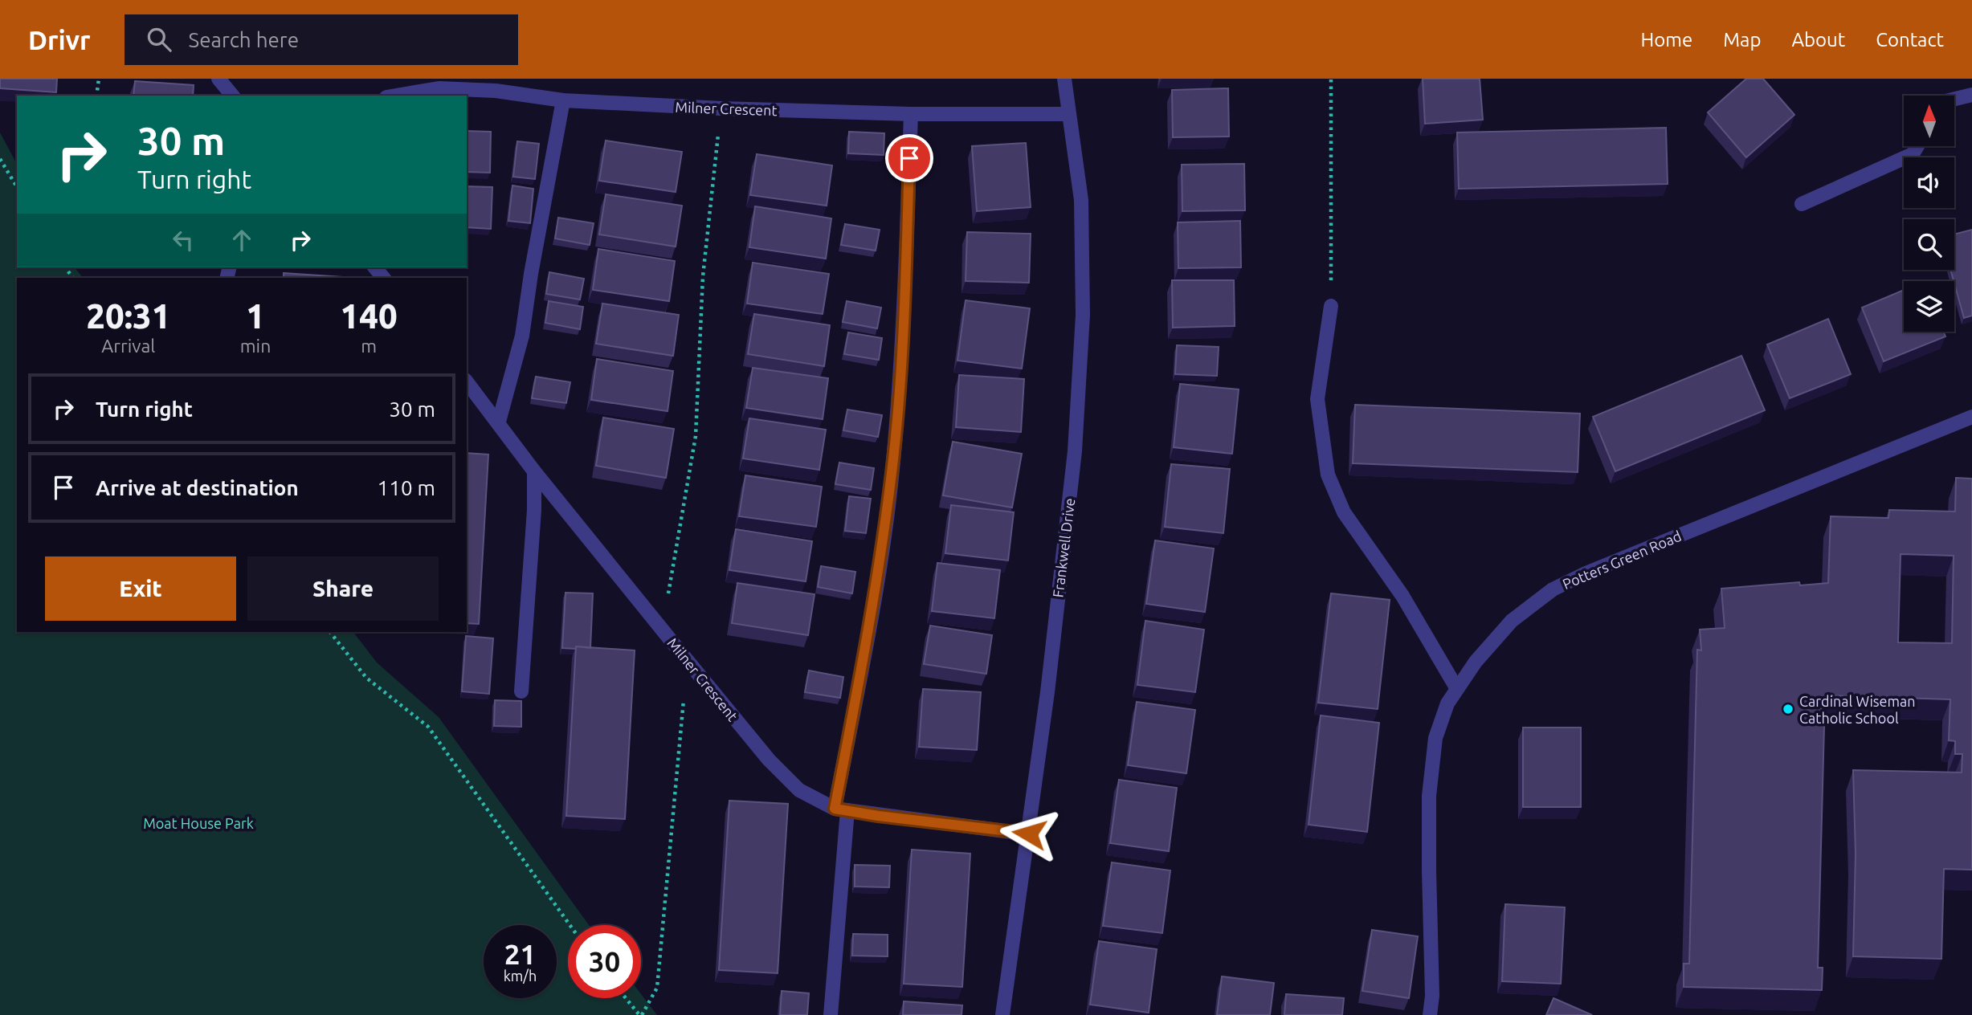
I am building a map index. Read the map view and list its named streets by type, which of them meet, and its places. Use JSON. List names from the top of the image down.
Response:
{
  "streets": {
    "street": ["Milner Crescent", "Frankwell Drive", "Potters Green Road"]
  },
  "crossings": [
    ["Milner Crescent", "Frankwell Drive"]
  ],
  "parks": ["Moat House Park"],
  "places": ["Cardinal Wiseman Catholic School"],
  "north": "top",
  "page": {
    "header": "Drivr",
    "search": "Search here",
    "nav": [
      "Home",
      "Map",
      "About",
      "Contact"
    ],
    "turn": ["30 m", "Turn right"],
    "eta": [
      "20:31",
      "Arrival",
      "1",
      "min",
      "140",
      "m"
    ],
    "list": [
      {
        "name": "Turn right",
        "value": "30 m"
      },
      {
        "name": "Arrive at destination",
        "value": "110 m"
      }
    ],
    "buttons": ["Exit", "Share"],
    "speed": "21 km/h",
    "limit": "30"
  }
}
